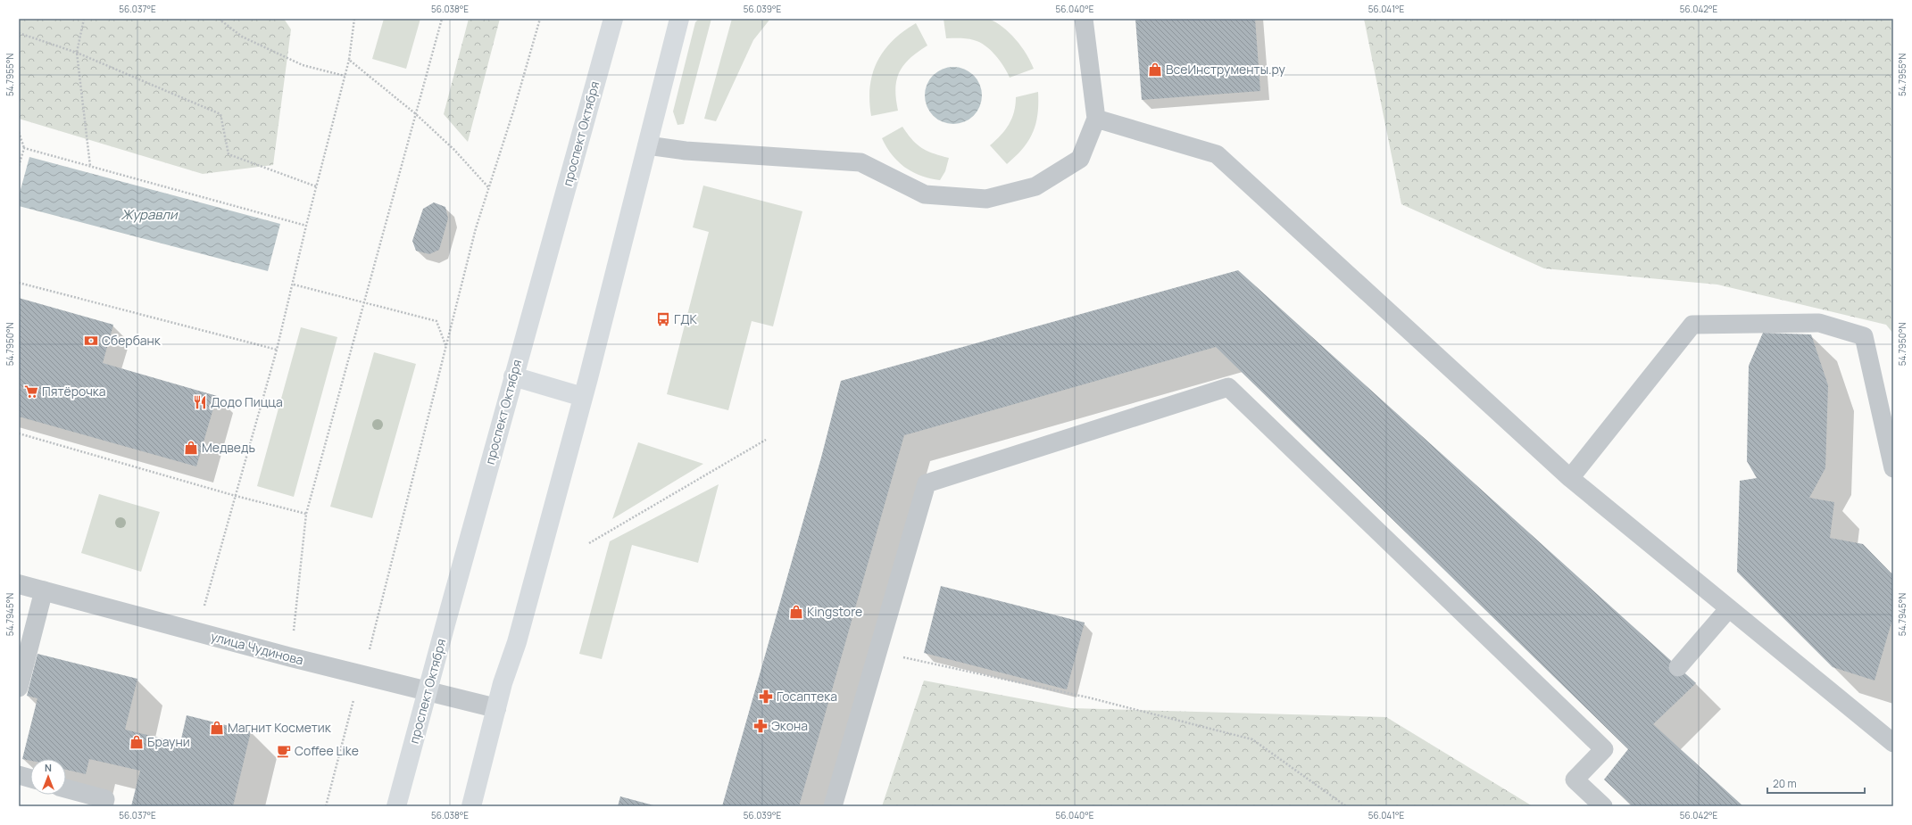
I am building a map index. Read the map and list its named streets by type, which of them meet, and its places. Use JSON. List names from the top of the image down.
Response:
{
  "streets": {
    "main road": ["проспект Октября"],
    "street": ["улица Чудинова"]
  },
  "crossings": [
    ["проспект Октября", "улица Чудинова"]
  ],
  "water": ["Журавли"],
  "places": {
    "shop": [
      "ВсеИнструменты.ру",
      "Медведь",
      "Kingstore",
      "Магнит Косметик",
      "Брауни"
    ],
    "bus stop": ["ГДК"],
    "bank": ["Сбербанк"],
    "supermarket": ["Пятёрочка"],
    "restaurant": ["Додо Пицца"],
    "pharmacy": ["Госаптека", "Экона"],
    "cafe": ["Coffee Like"]
  },
  "scale_bar": "20 m",
  "north": "top",
  "coordinates": [
    "56.037°E",
    "56.038°E",
    "56.039°E",
    "56.040°E",
    "56.041°E",
    "56.042°E",
    "54.7955°N",
    "54.7950°N",
    "54.7945°N"
  ]
}
